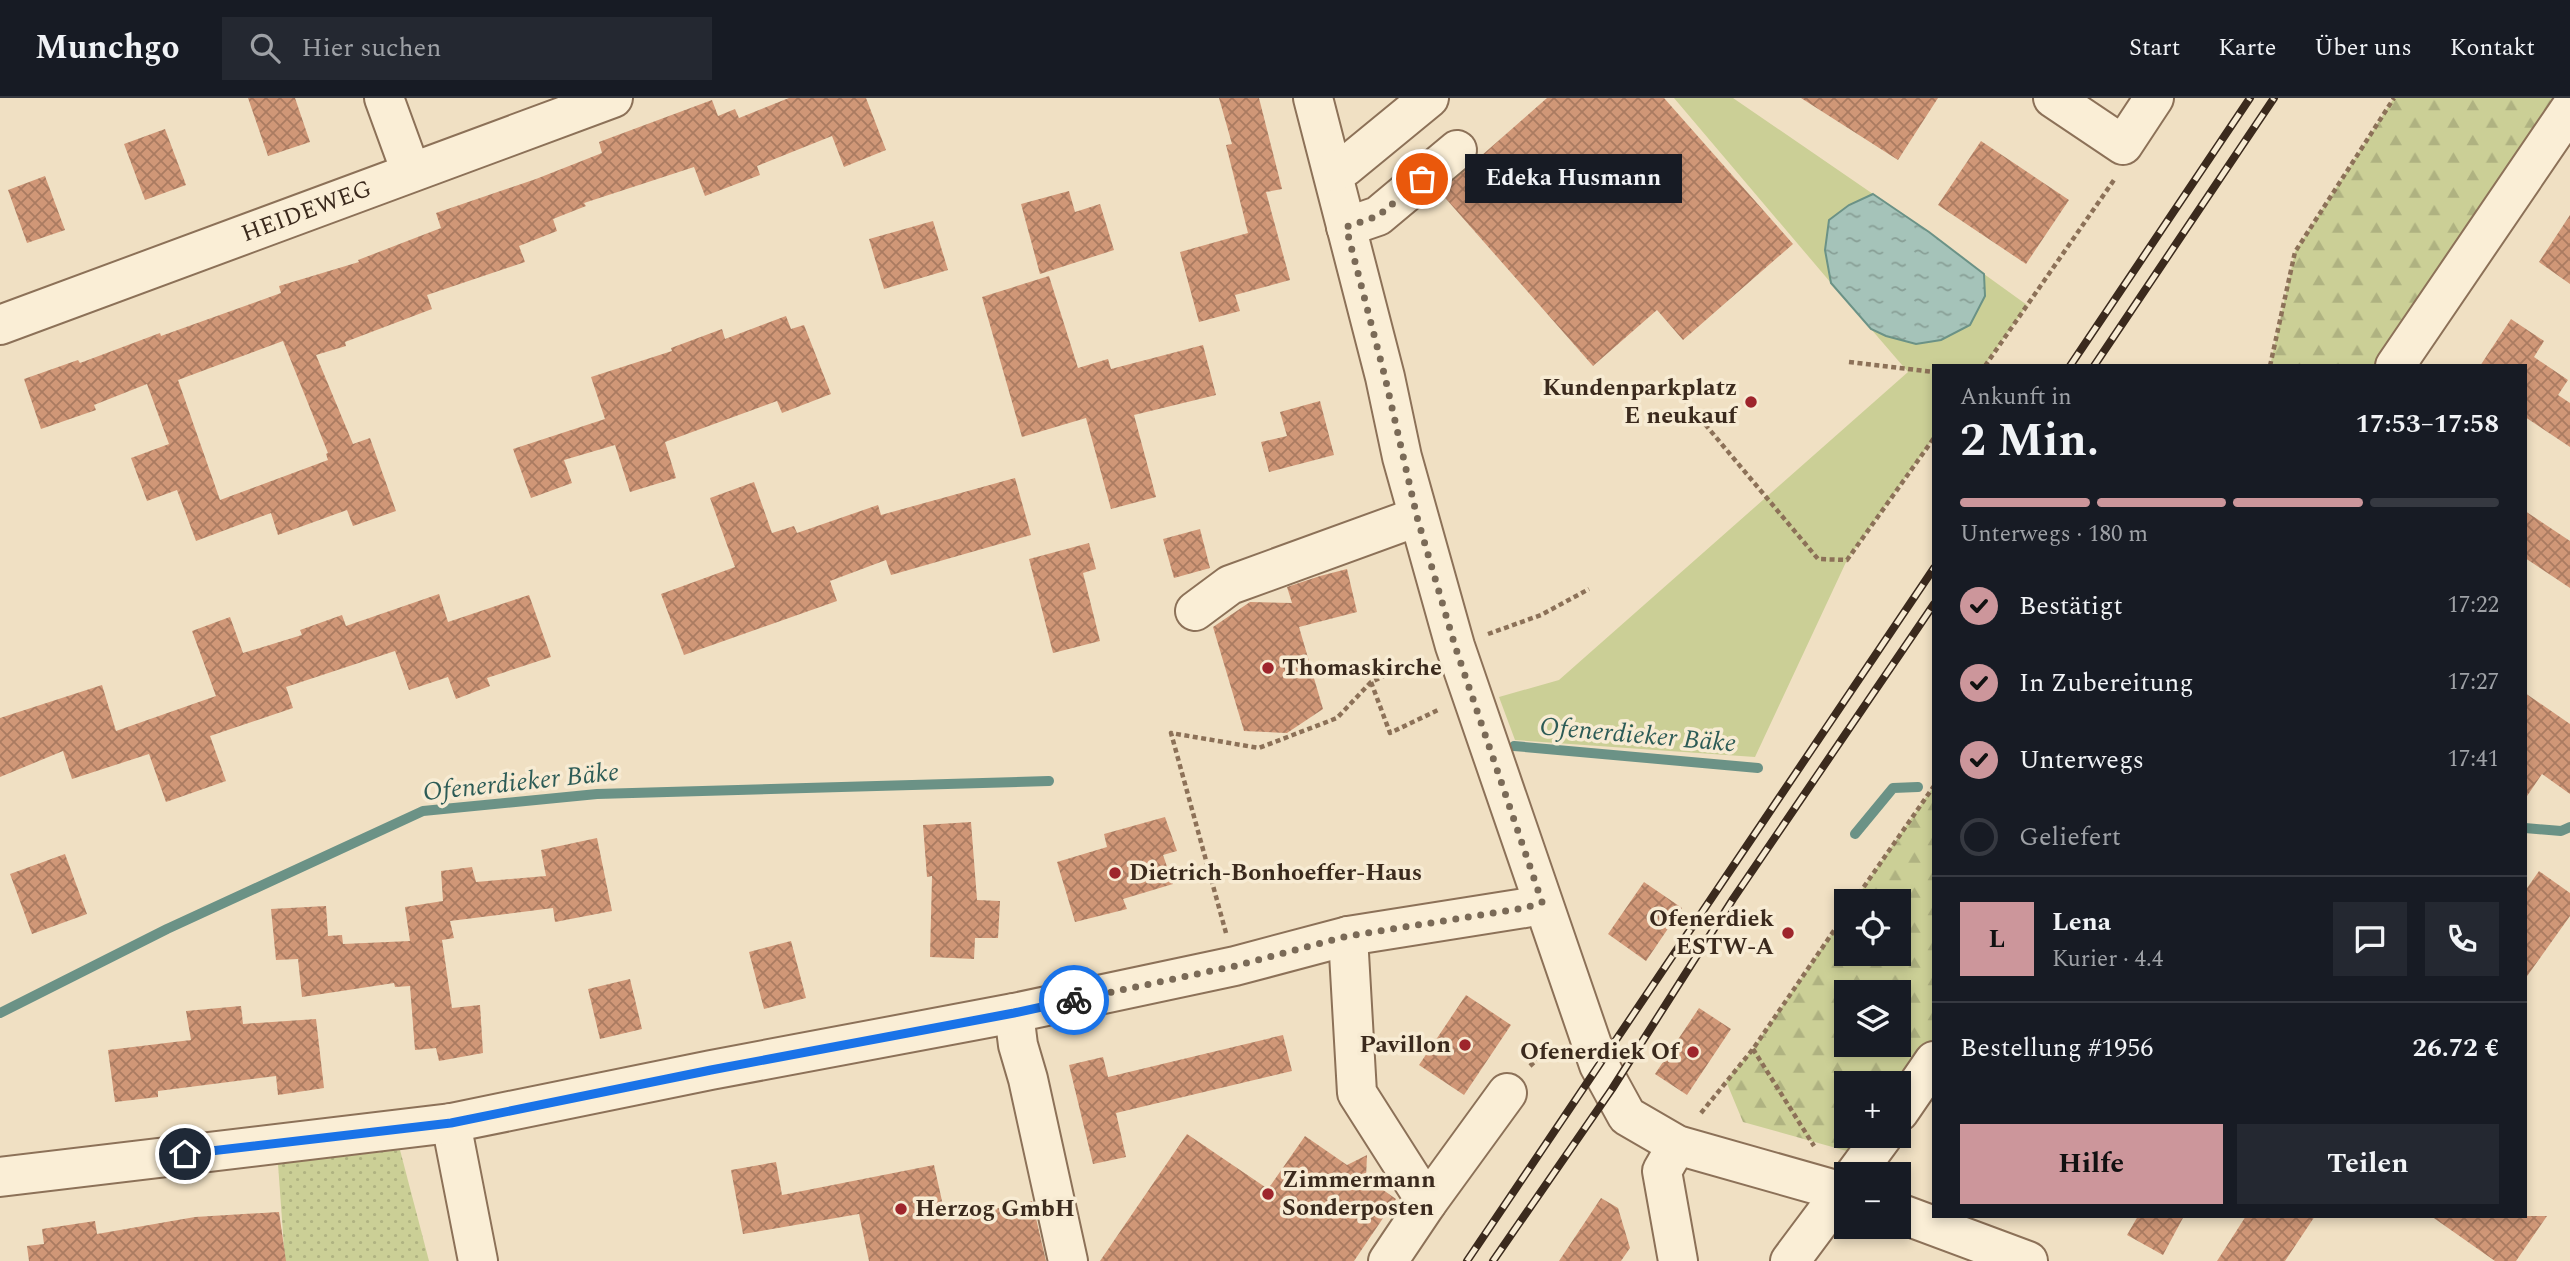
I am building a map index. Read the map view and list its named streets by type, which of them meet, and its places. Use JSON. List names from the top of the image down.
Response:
{
  "streets": {
    "street": ["HEIDEWEG"]
  },
  "water": ["Ofenerdieker Bäke"],
  "places": [
    "Edeka Husmann",
    "Kundenparkplatz E neukauf",
    "Thomaskirche",
    "Dietrich-Bonhoeffer-Haus",
    "Ofenerdiek ESTW-A",
    "Pavillon",
    "Ofenerdiek Of",
    "Zimmermann Sonderposten",
    "Herzog GmbH"
  ],
  "page": {
    "header": "Munchgo",
    "search": "Hier suchen",
    "nav": [
      "Start",
      "Karte",
      "Über uns",
      "Kontakt"
    ],
    "bubble": "Edeka Husmann",
    "heading": ["2 Min.", "Ankunft in", "17:53–17:58"],
    "panel": [
      "Lena",
      "Kurier · 4.4",
      "Bestellung #1956",
      "26.72 €"
    ],
    "bar": "Unterwegs · 180 m",
    "list": [
      ["Bestätigt", "17:22"],
      ["In Zubereitung", "17:27"],
      ["Unterwegs", "17:41"],
      "Geliefert"
    ],
    "map_buttons": ["+", "−"],
    "round": "L",
    "buttons": ["Hilfe", "Teilen"]
  }
}
